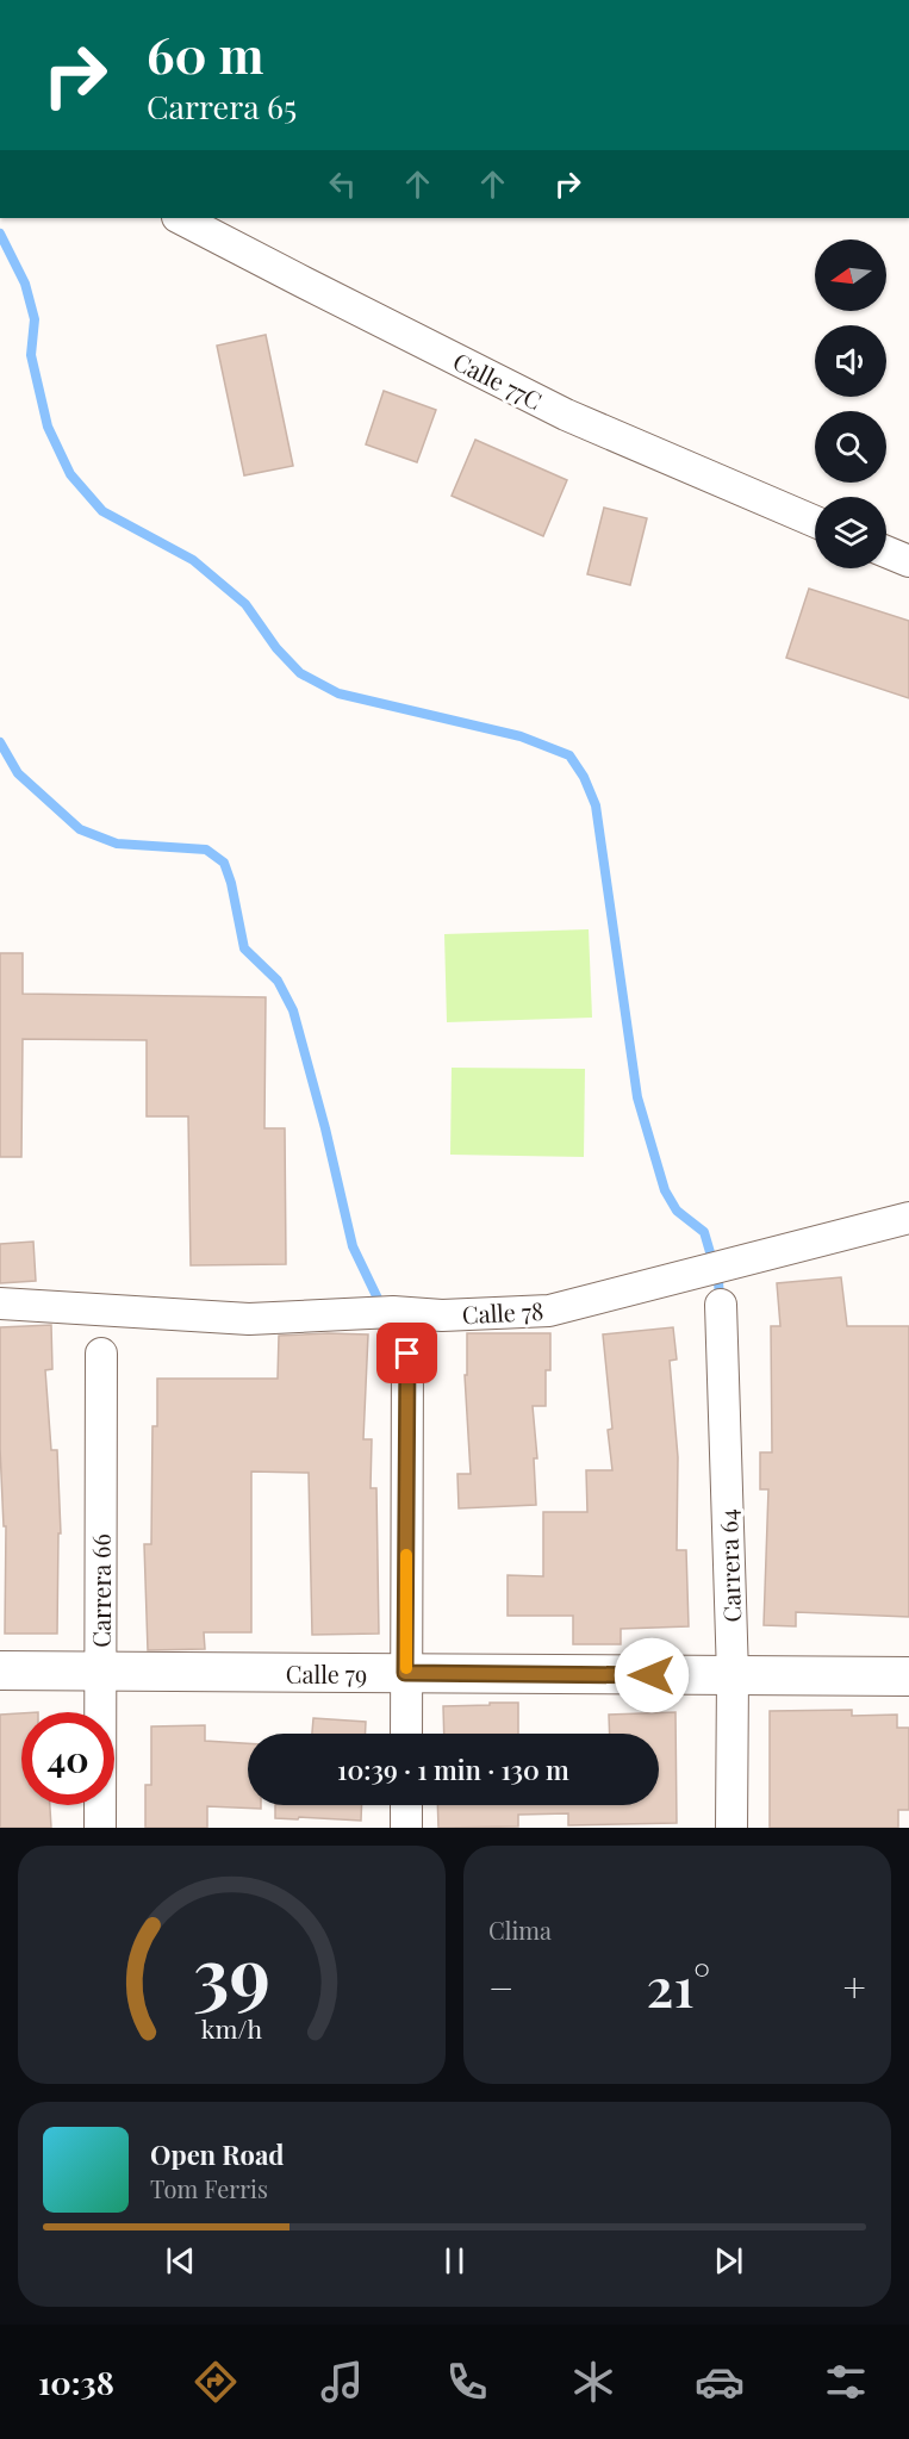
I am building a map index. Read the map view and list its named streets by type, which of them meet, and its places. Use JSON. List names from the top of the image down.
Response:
{
  "streets": {
    "street": [
      "Calle 77C",
      "Calle 78",
      "Carrera 64",
      "Carrera 66",
      "Calle 79"
    ]
  },
  "crossings": [
    ["Carrera 64", "Calle 79"],
    ["Carrera 66", "Calle 79"]
  ],
  "north": "left",
  "page": {
    "turn": ["60 m", "Carrera 65"],
    "limit": "40",
    "trip": "10:39 · 1 min · 130 m",
    "tile": "Clima",
    "heat": ["−", "21°", "+"],
    "song": ["Open Road", "Tom Ferris"],
    "tabs": "10:38",
    "gauge": ["39", "km/h"]
  }
}
